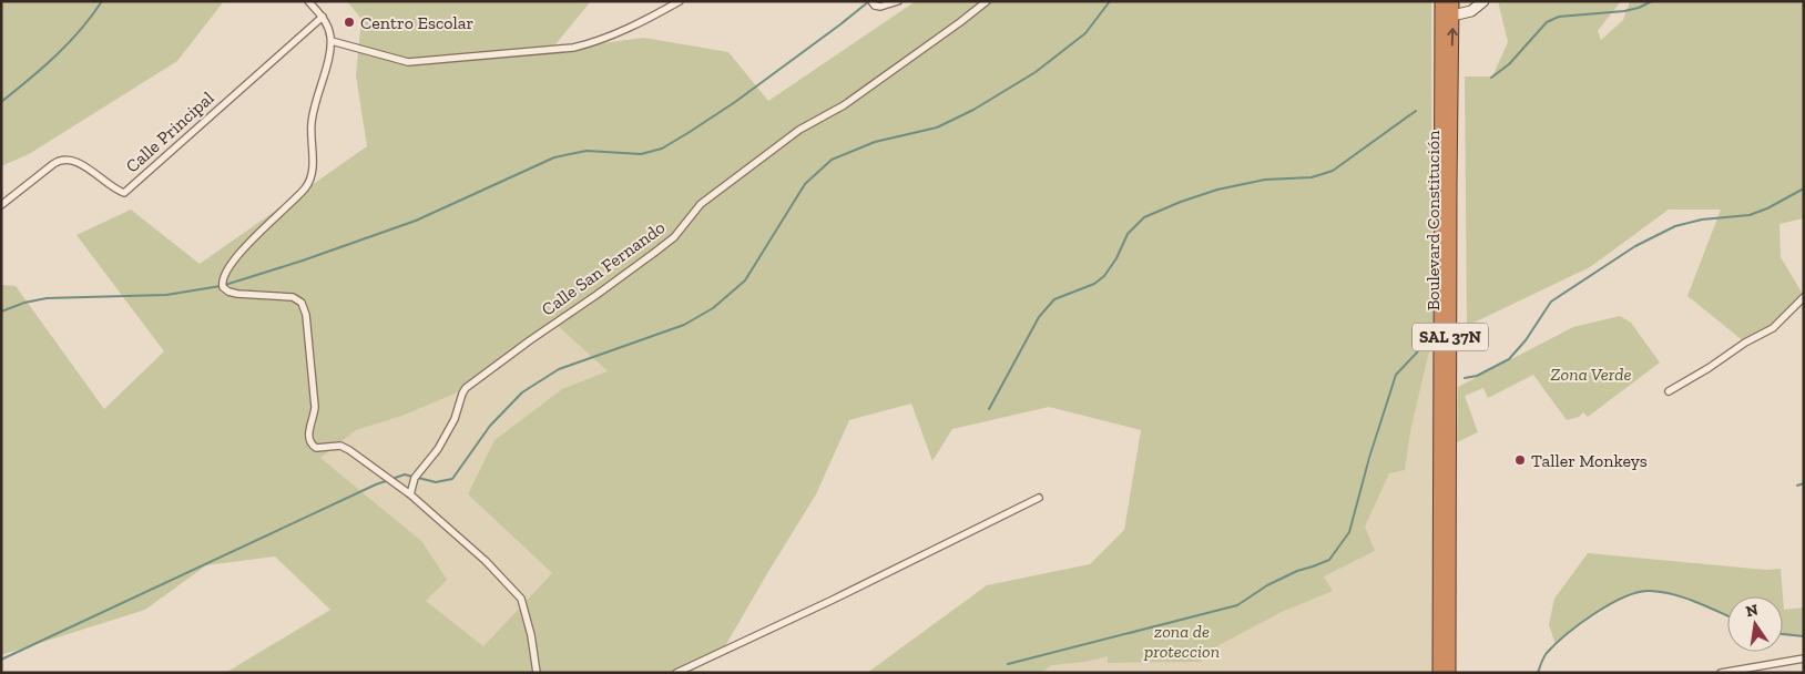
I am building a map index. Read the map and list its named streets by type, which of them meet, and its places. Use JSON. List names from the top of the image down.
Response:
{
  "streets": {
    "highway": ["Boulevard Constitución", "SAL 37N"],
    "street": ["Calle Principal", "Calle San Fernando"]
  },
  "parks": ["Zona Verde", "zona de proteccion"],
  "places": ["Centro Escolar", "Taller Monkeys"],
  "north": "top"
}
